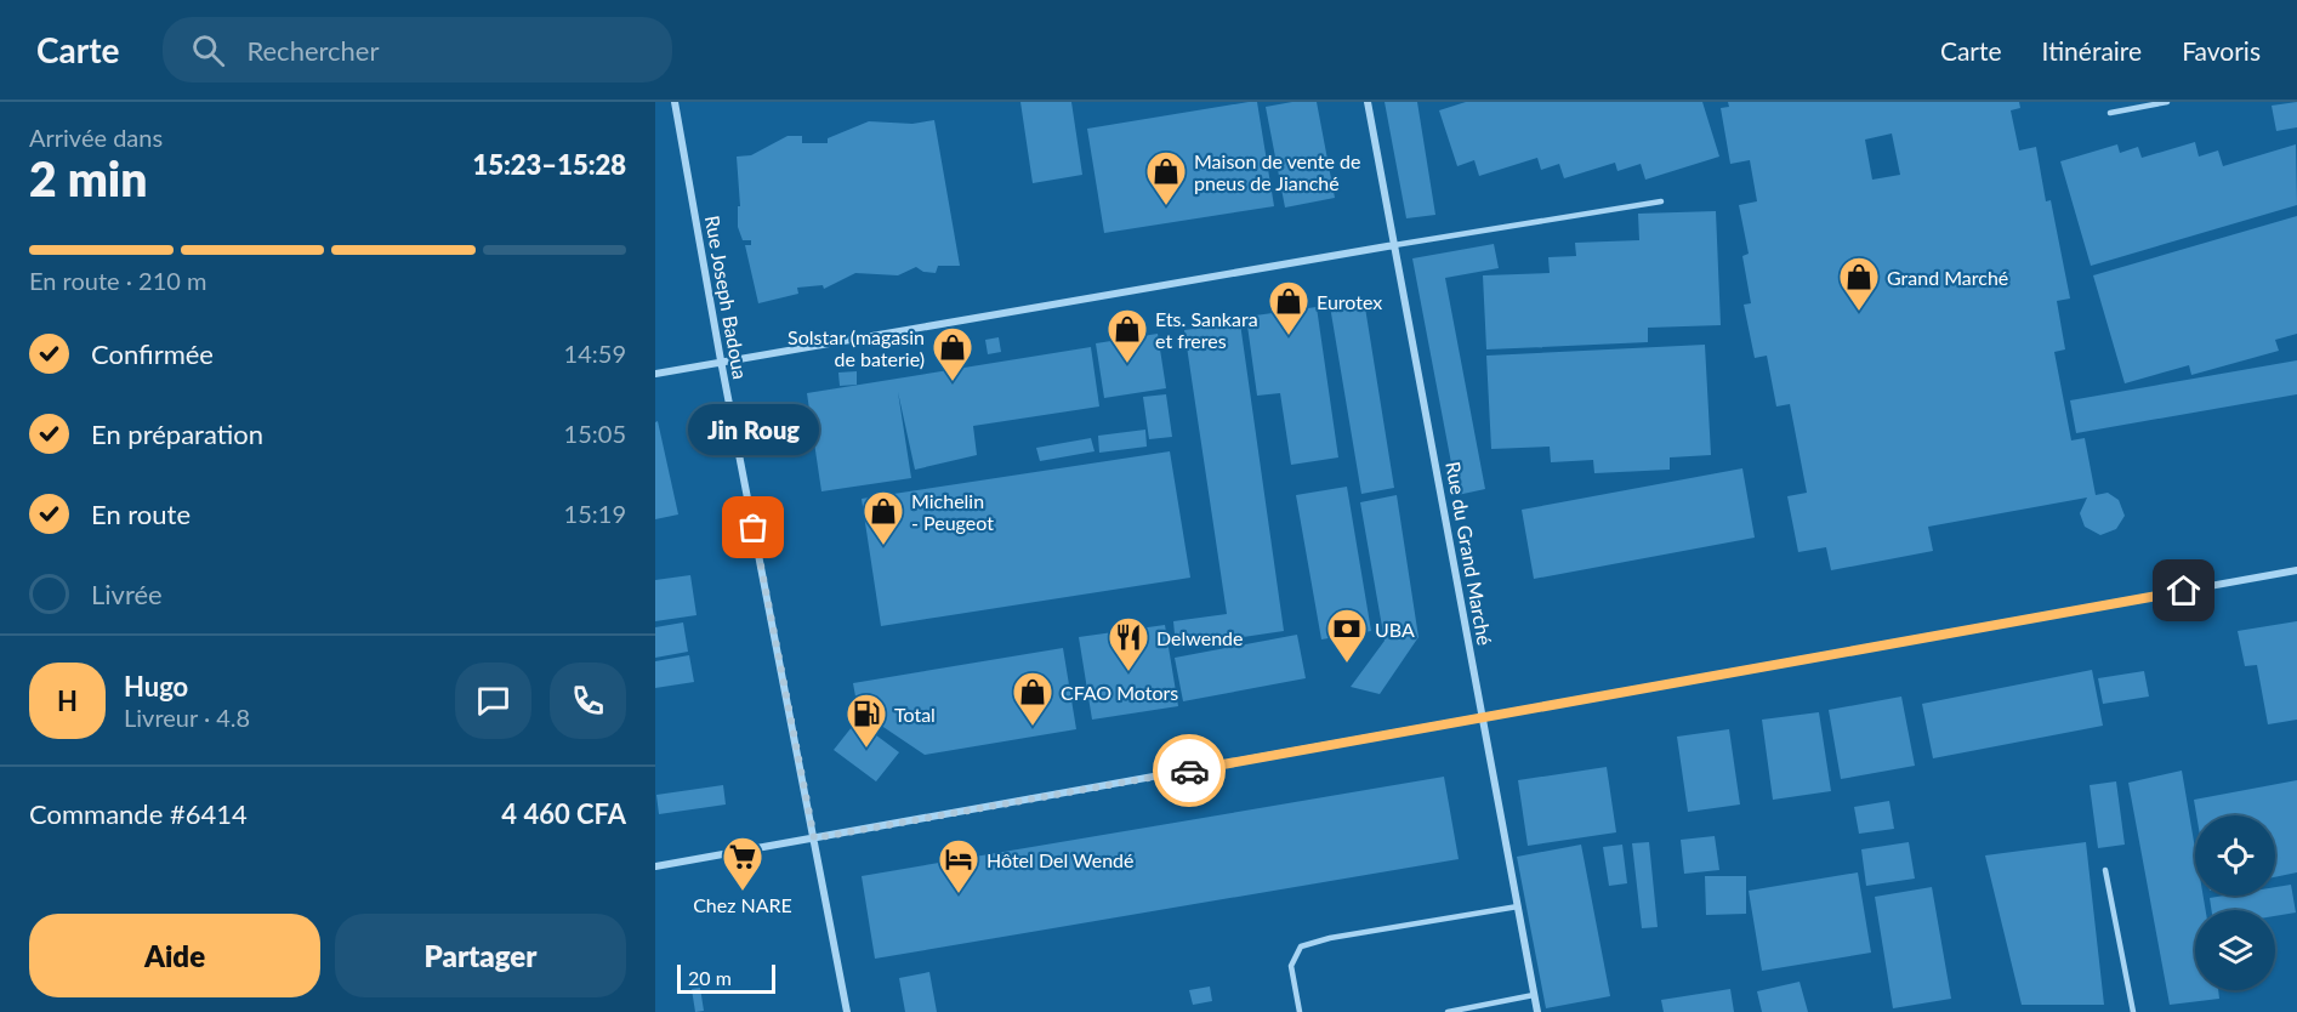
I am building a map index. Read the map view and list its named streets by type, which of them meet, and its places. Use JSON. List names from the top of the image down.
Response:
{
  "streets": {
    "street": ["Rue Joseph Badoua", "Rue du Grand Marché"]
  },
  "places": {
    "shop": [
      "Maison de vente de pneus de Jianché",
      "Grand Marché",
      "Eurotex",
      "Ets. Sankara et freres",
      "Solstar (magasin de baterie)",
      "Michelin - Peugeot",
      "CFAO Motors"
    ],
    "other": ["Jin Roug"],
    "bank": ["UBA"],
    "restaurant": ["Delwende"],
    "fuel station": ["Total"],
    "supermarket": ["Chez NARE"],
    "hotel": ["Hôtel Del Wendé"]
  },
  "scale_bar": "20 m",
  "page": {
    "header": "Carte",
    "search": "Rechercher",
    "nav": ["Carte", "Itinéraire", "Favoris"],
    "heading": ["2 min", "Arrivée dans", "15:23–15:28"],
    "panel": [
      "Hugo",
      "Livreur · 4.8",
      "Commande #6414",
      "4 460 CFA"
    ],
    "bar": "En route · 210 m",
    "list": [
      ["Confirmée", "14:59"],
      ["En préparation", "15:05"],
      ["En route", "15:19"],
      "Livrée"
    ],
    "bubble": "Jin Roug",
    "round": "H",
    "buttons": ["Aide", "Partager"],
    "scale": "20 m"
  }
}
